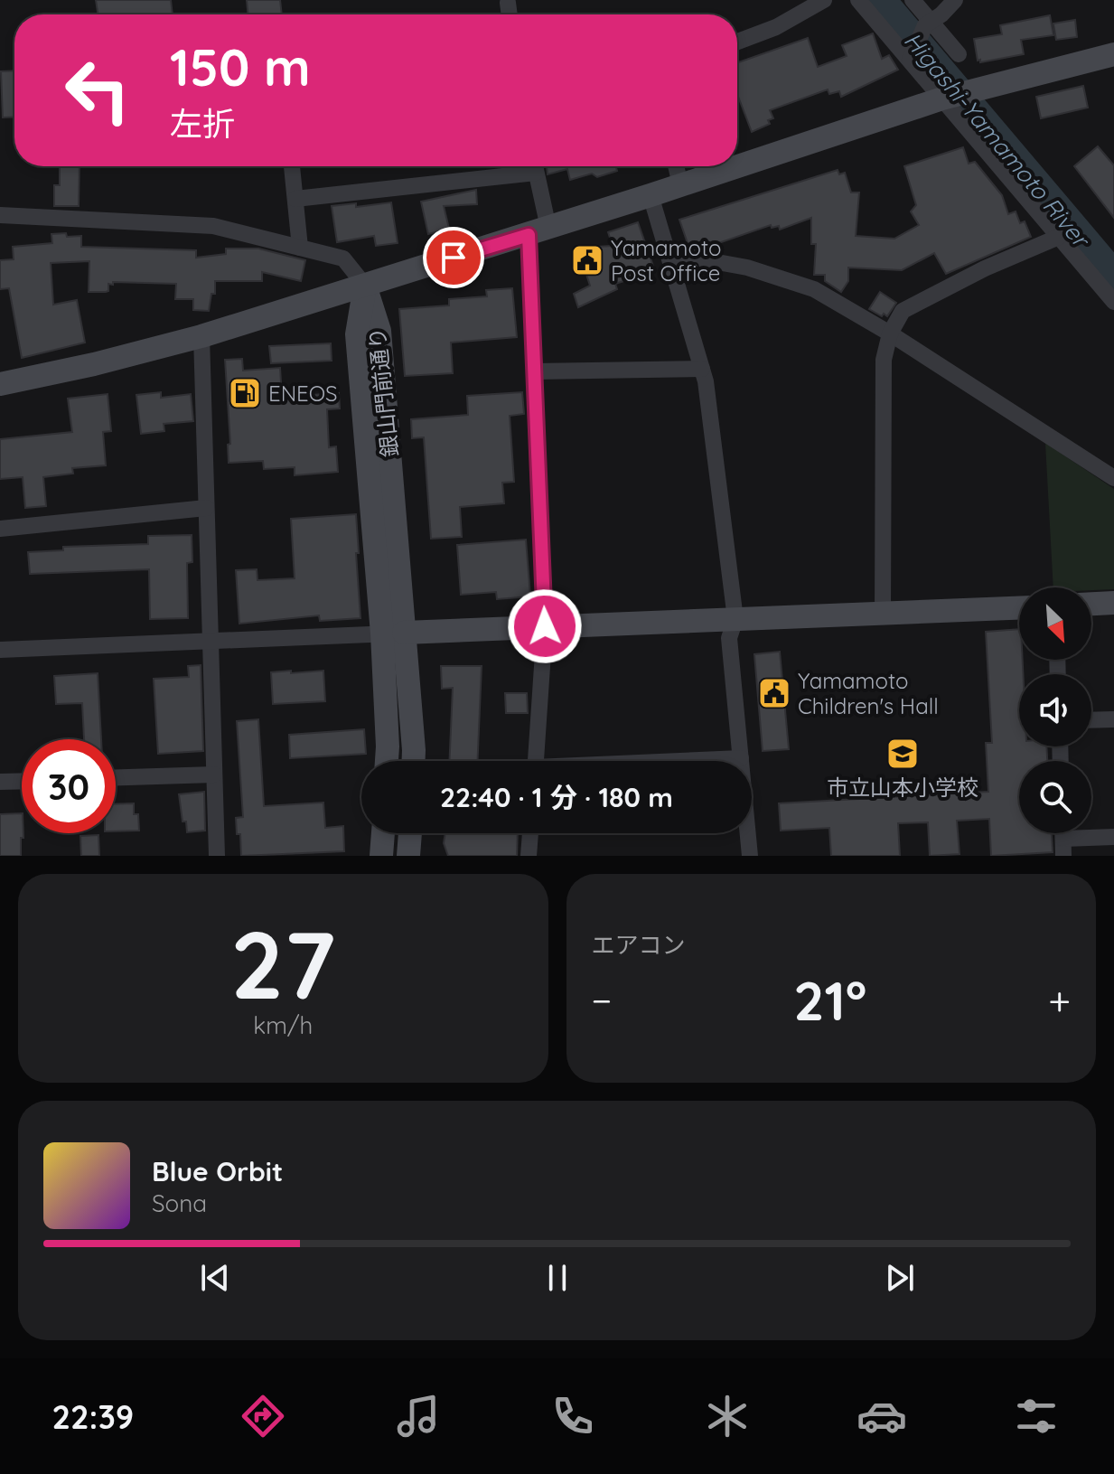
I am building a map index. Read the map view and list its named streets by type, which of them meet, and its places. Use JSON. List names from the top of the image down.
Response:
{
  "streets": {
    "street": ["銀山門前通り"]
  },
  "water": ["Higashi-Yamamoto River"],
  "places": {
    "public building": ["Yamamoto Post Office", "Yamamoto Children's Hall"],
    "fuel station": ["ENEOS"],
    "school or university": ["市立山本小学校"]
  },
  "north": "bottom right",
  "page": {
    "turn": ["150 m", "左折"],
    "limit": "30",
    "trip": "22:40 · 1 分 · 180 m",
    "tile": [
      ["27", "km/h"],
      "エアコン"
    ],
    "heat": ["−", "21°", "+"],
    "song": ["Blue Orbit", "Sona"],
    "tabs": "22:39"
  }
}
